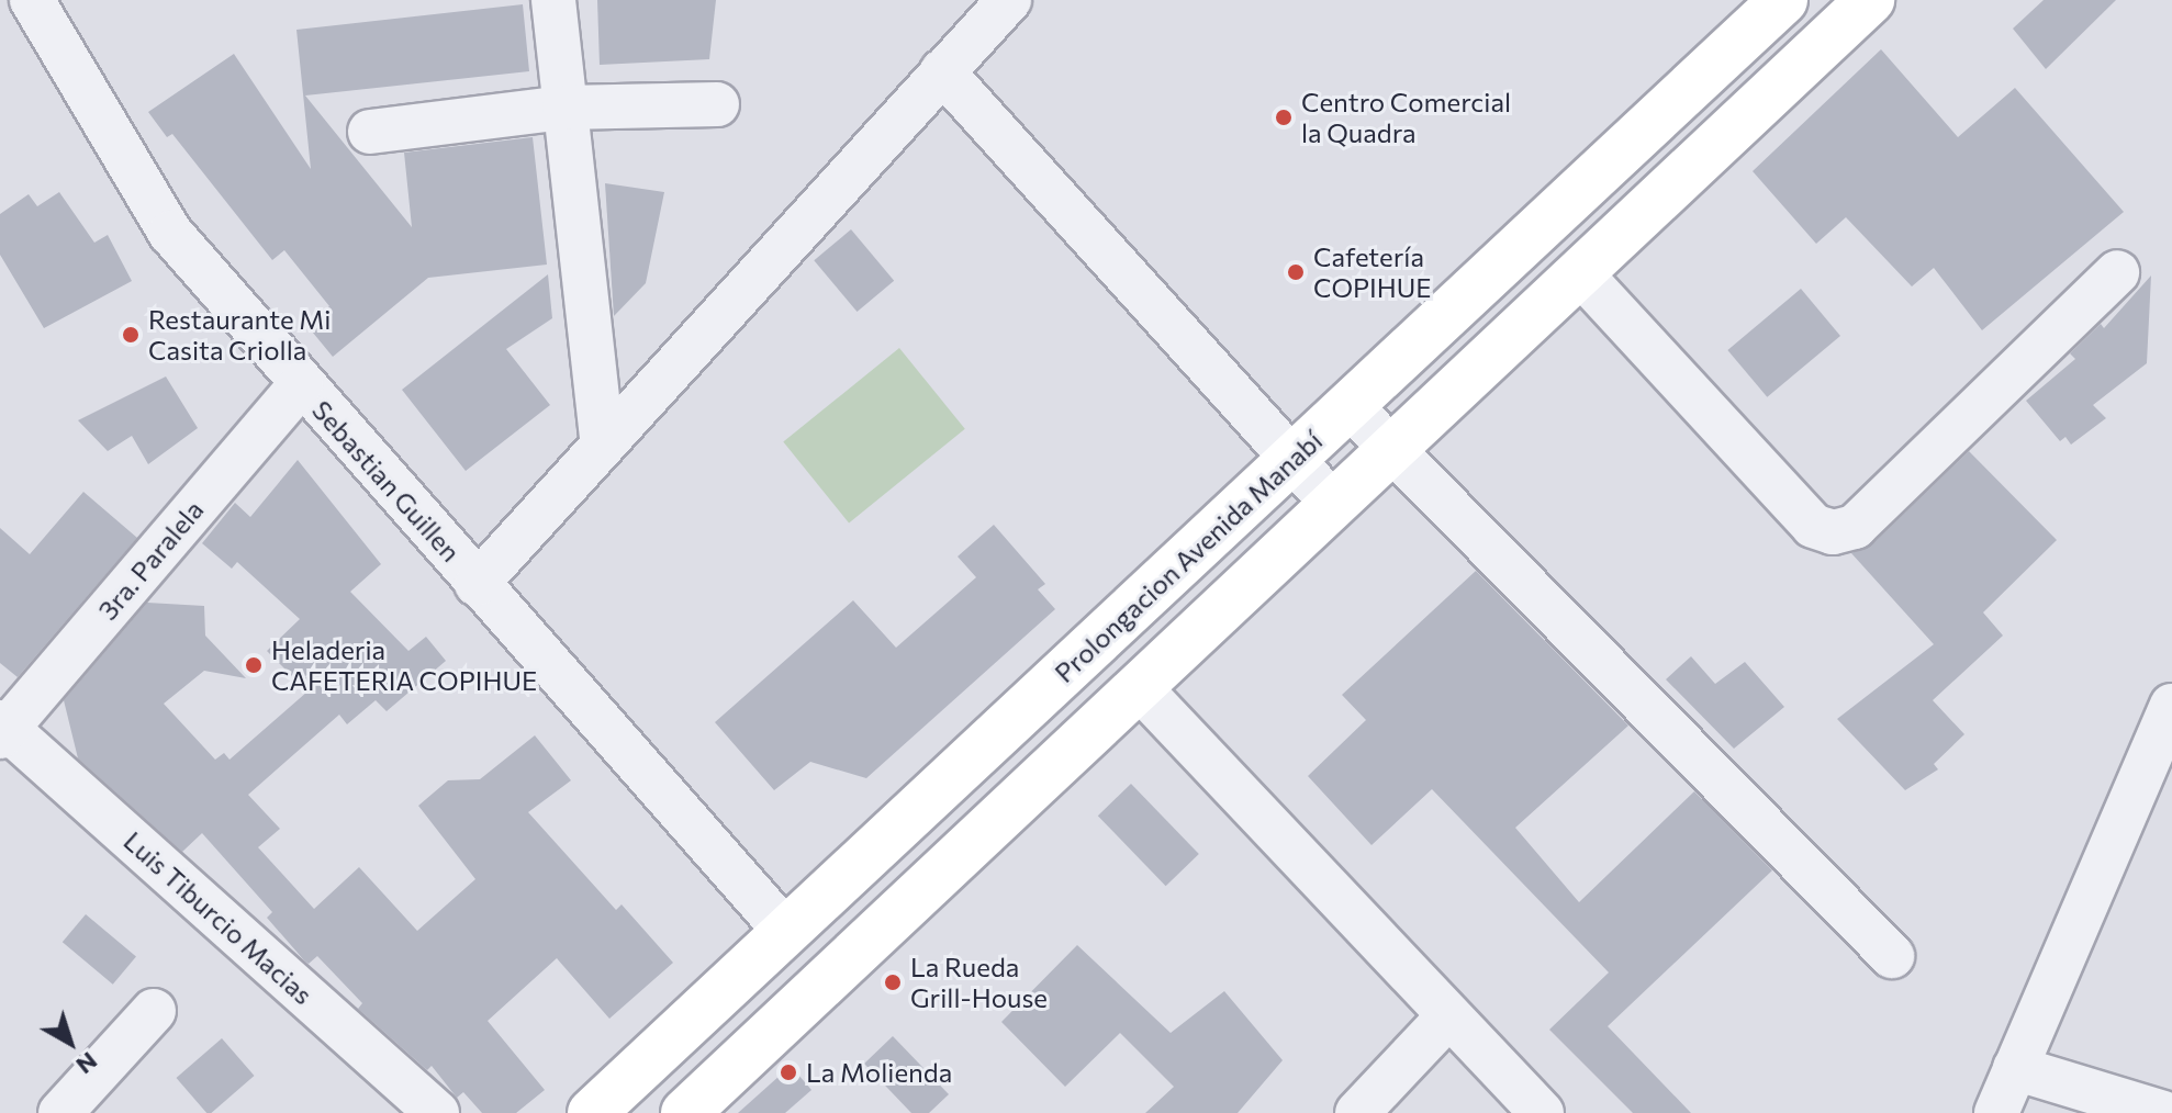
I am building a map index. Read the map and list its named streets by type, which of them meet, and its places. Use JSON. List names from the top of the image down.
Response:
{
  "streets": {
    "main road": ["Prolongacion Avenida Manabí"],
    "street": ["Sebastian Guillen", "3ra. Paralela", "Luis Tiburcio Macias"]
  },
  "crossings": [
    ["Sebastian Guillen", "Prolongacion Avenida Manabí"],
    ["Sebastian Guillen", "3ra. Paralela"],
    ["3ra. Paralela", "Luis Tiburcio Macias"]
  ],
  "places": [
    "Centro Comercial la Quadra",
    "Cafetería COPIHUE",
    "Restaurante Mi Casita Criolla",
    "Heladeria CAFETERIA COPIHUE",
    "La Rueda Grill-House",
    "La Molienda"
  ],
  "north": "bottom right"
}
